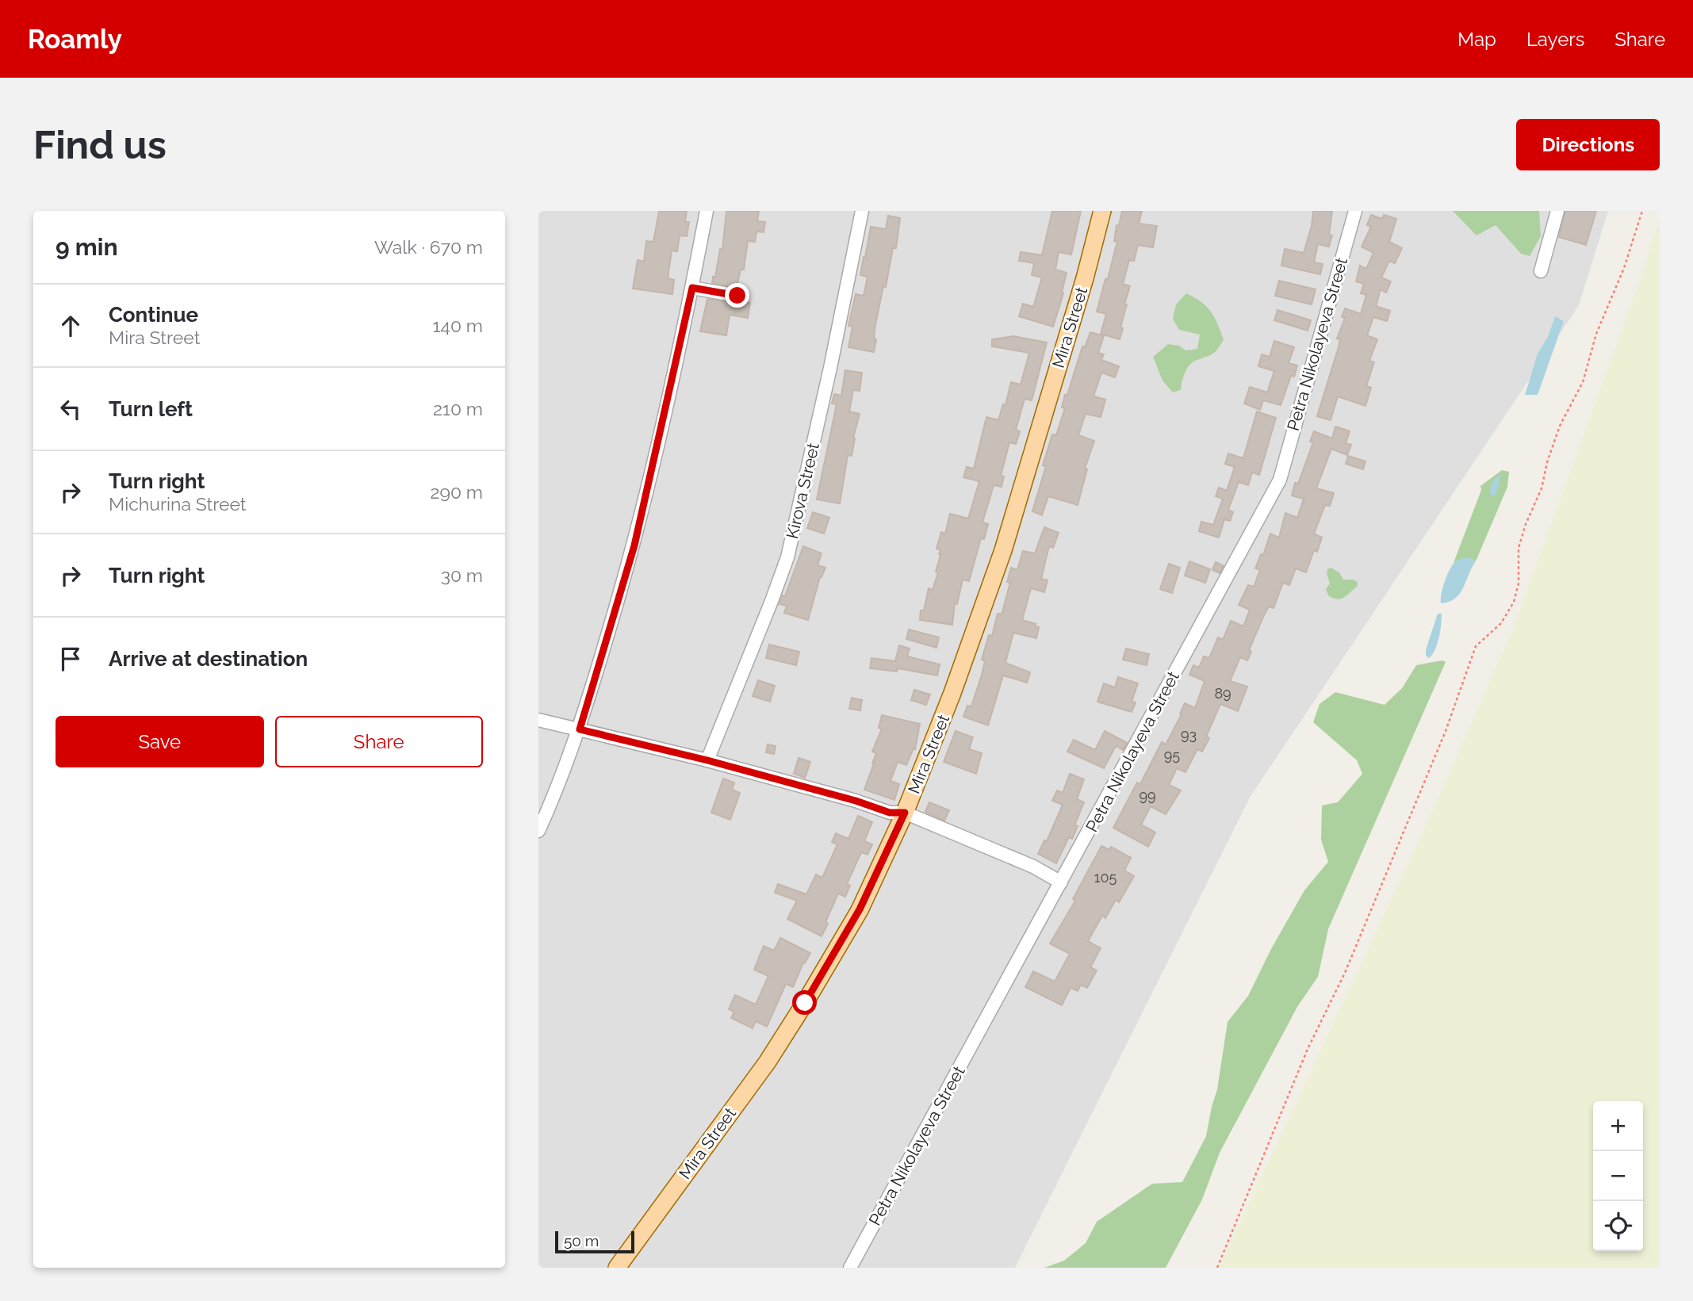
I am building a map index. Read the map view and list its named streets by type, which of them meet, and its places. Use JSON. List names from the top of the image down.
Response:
{
  "streets": {
    "main road": ["Mira Street"],
    "street": ["Petra Nikolayeva Street", "Kirova Street"]
  },
  "house_numbers": [
    "89",
    "93",
    "95",
    "99",
    "105"
  ],
  "scale_bar": "50 m",
  "page": {
    "header": "Roamly",
    "nav": ["Map", "Layers", "Share"],
    "buttons": [
      "Directions",
      ["Save", "Share"]
    ],
    "title": "Find us",
    "heading": ["9 min", "Walk · 670 m"],
    "list": [
      ["Continue", "Mira Street", "140 m"],
      ["Turn left", "210 m"],
      ["Turn right", "Michurina Street", "290 m"],
      ["Turn right", "30 m"],
      "Arrive at destination"
    ],
    "map_buttons": ["+", "−"],
    "scale": "50 m"
  }
}
